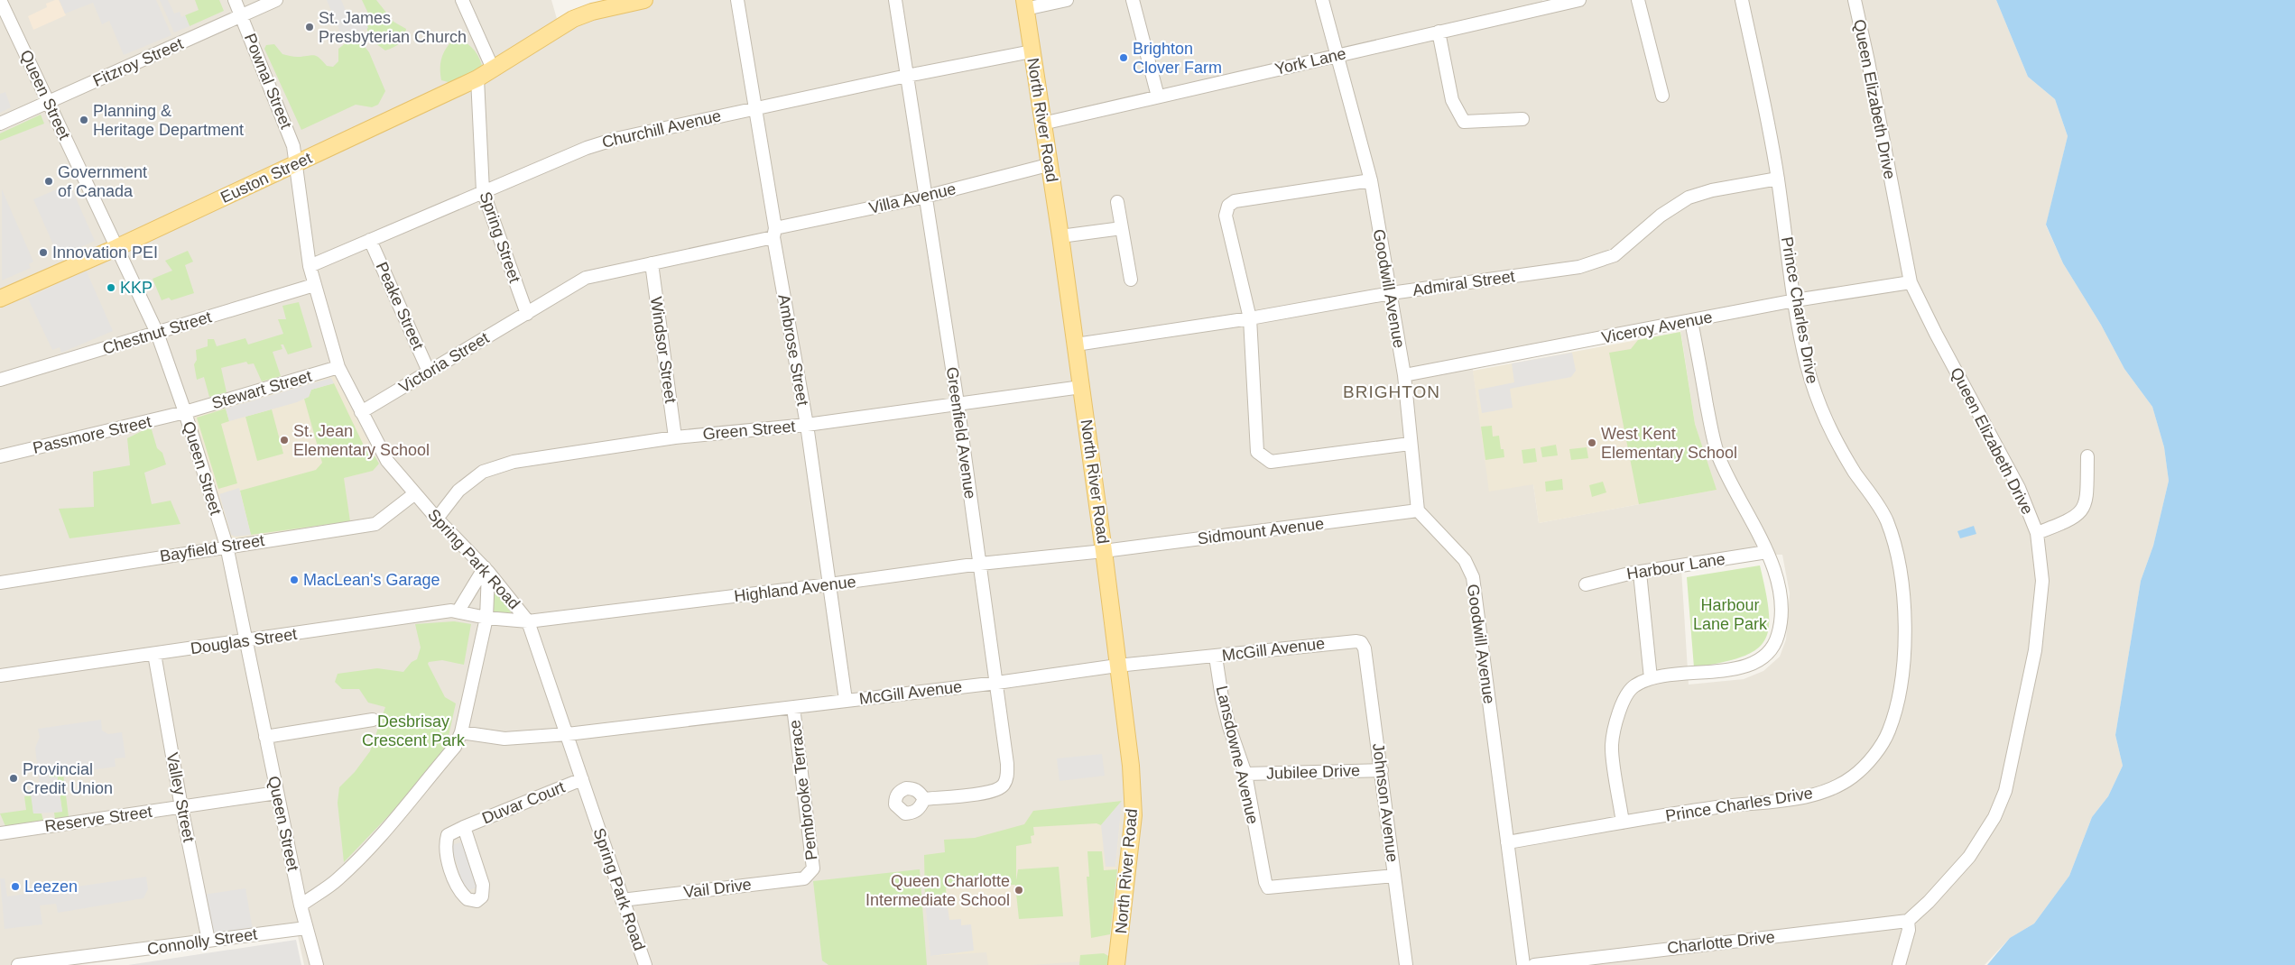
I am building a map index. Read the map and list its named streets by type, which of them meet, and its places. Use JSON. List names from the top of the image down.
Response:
{
  "streets": {
    "main road": ["North River Road", "Euston Street"],
    "street": [
      "York Lane",
      "Fitzroy Street",
      "Pownal Street",
      "Queen Street",
      "Queen Elizabeth Drive",
      "Churchill Avenue",
      "Villa Avenue",
      "Spring Street",
      "Admiral Street",
      "Goodwill Avenue",
      "Peake Street",
      "Prince Charles Drive",
      "Viceroy Avenue",
      "Chestnut Street",
      "Windsor Street",
      "Ambrose Street",
      "Victoria Street",
      "Stewart Street",
      "Green Street",
      "Greenfield Avenue",
      "Passmore Street",
      "Sidmount Avenue",
      "Bayfield Street",
      "Spring Park Road",
      "Harbour Lane",
      "Highland Avenue",
      "Douglas Street",
      "McGill Avenue",
      "Lansdowne Avenue",
      "Jubilee Drive",
      "Pembrooke Terrace",
      "Valley Street",
      "Duvar Court",
      "Johnson Avenue",
      "Reserve Street",
      "Vail Drive",
      "Connolly Street",
      "Charlotte Drive"
    ]
  },
  "crossings": [
    ["York Lane", "North River Road"],
    ["York Lane", "Goodwill Avenue"],
    ["Fitzroy Street", "Pownal Street"],
    ["Fitzroy Street", "Queen Street"],
    ["Pownal Street", "Euston Street"],
    ["Pownal Street", "Spring Park Road"],
    ["Queen Street", "Euston Street"],
    ["Queen Street", "Chestnut Street"],
    ["Queen Street", "Stewart Street"],
    ["Queen Street", "Passmore Street"],
    ["Queen Street", "Bayfield Street"],
    ["Queen Street", "Douglas Street"],
    ["Queen Street", "Reserve Street"],
    ["Queen Street", "Connolly Street"],
    ["Queen Elizabeth Drive", "Viceroy Avenue"],
    ["Queen Elizabeth Drive", "Charlotte Drive"],
    ["North River Road", "Churchill Avenue"],
    ["North River Road", "Villa Avenue"],
    ["North River Road", "Admiral Street"],
    ["North River Road", "Green Street"],
    ["North River Road", "Sidmount Avenue"],
    ["North River Road", "Highland Avenue"],
    ["North River Road", "McGill Avenue"],
    ["Churchill Avenue", "Spring Street"],
    ["Churchill Avenue", "Peake Street"],
    ["Churchill Avenue", "Ambrose Street"],
    ["Churchill Avenue", "Greenfield Avenue"],
    ["Churchill Avenue", "Spring Park Road"],
    ["Euston Street", "Spring Street"],
    ["Euston Street", "Spring Park Road"],
    ["Villa Avenue", "Spring Street"],
    ["Villa Avenue", "Windsor Street"],
    ["Villa Avenue", "Ambrose Street"],
    ["Villa Avenue", "Victoria Street"],
    ["Villa Avenue", "Greenfield Avenue"],
    ["Spring Street", "Victoria Street"],
    ["Admiral Street", "Goodwill Avenue"],
    ["Admiral Street", "Prince Charles Drive"],
    ["Goodwill Avenue", "Prince Charles Drive"],
    ["Goodwill Avenue", "Viceroy Avenue"],
    ["Goodwill Avenue", "Sidmount Avenue"],
    ["Peake Street", "Victoria Street"],
    ["Prince Charles Drive", "Viceroy Avenue"],
    ["Chestnut Street", "Spring Park Road"],
    ["Windsor Street", "Green Street"],
    ["Ambrose Street", "Green Street"],
    ["Ambrose Street", "Highland Avenue"],
    ["Ambrose Street", "McGill Avenue"],
    ["Victoria Street", "Spring Park Road"],
    ["Stewart Street", "Passmore Street"],
    ["Stewart Street", "Spring Park Road"],
    ["Green Street", "Greenfield Avenue"],
    ["Green Street", "Spring Park Road"],
    ["Greenfield Avenue", "Highland Avenue"],
    ["Greenfield Avenue", "McGill Avenue"],
    ["Sidmount Avenue", "Highland Avenue"],
    ["Bayfield Street", "Spring Park Road"],
    ["Spring Park Road", "Highland Avenue"],
    ["Spring Park Road", "McGill Avenue"],
    ["Spring Park Road", "Duvar Court"],
    ["Spring Park Road", "Vail Drive"],
    ["Highland Avenue", "Douglas Street"],
    ["Douglas Street", "Valley Street"],
    ["McGill Avenue", "Lansdowne Avenue"],
    ["McGill Avenue", "Pembrooke Terrace"],
    ["McGill Avenue", "Johnson Avenue"],
    ["Lansdowne Avenue", "Jubilee Drive"],
    ["Lansdowne Avenue", "Johnson Avenue"],
    ["Jubilee Drive", "Johnson Avenue"],
    ["Pembrooke Terrace", "Vail Drive"],
    ["Valley Street", "Reserve Street"],
    ["Valley Street", "Connolly Street"]
  ],
  "districts": ["BRIGHTON"],
  "parks": ["Harbour Lane Park", "Desbrisay Crescent Park"],
  "places": [
    "St. James Presbyterian Church",
    "Brighton Clover Farm",
    "Planning & Heritage Department",
    "Government of Canada",
    "Innovation PEI",
    "KKP",
    "St. Jean Elementary School",
    "West Kent Elementary School",
    "MacLean's Garage",
    "Provincial Credit Union",
    "Leezen",
    "Queen Charlotte Intermediate School"
  ]
}
